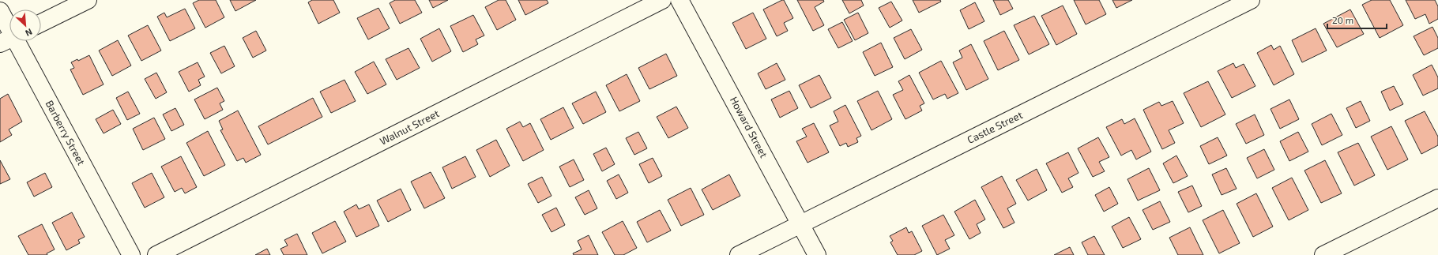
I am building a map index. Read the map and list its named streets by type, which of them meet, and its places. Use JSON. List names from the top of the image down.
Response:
{
  "streets": {
    "street": [
      "Walnut Street",
      "Howard Street",
      "Castle Street",
      "Barberry Street"
    ]
  },
  "crossings": [
    ["Howard Street", "Castle Street"]
  ],
  "scale_bar": "20 m",
  "north": "bottom right"
}
